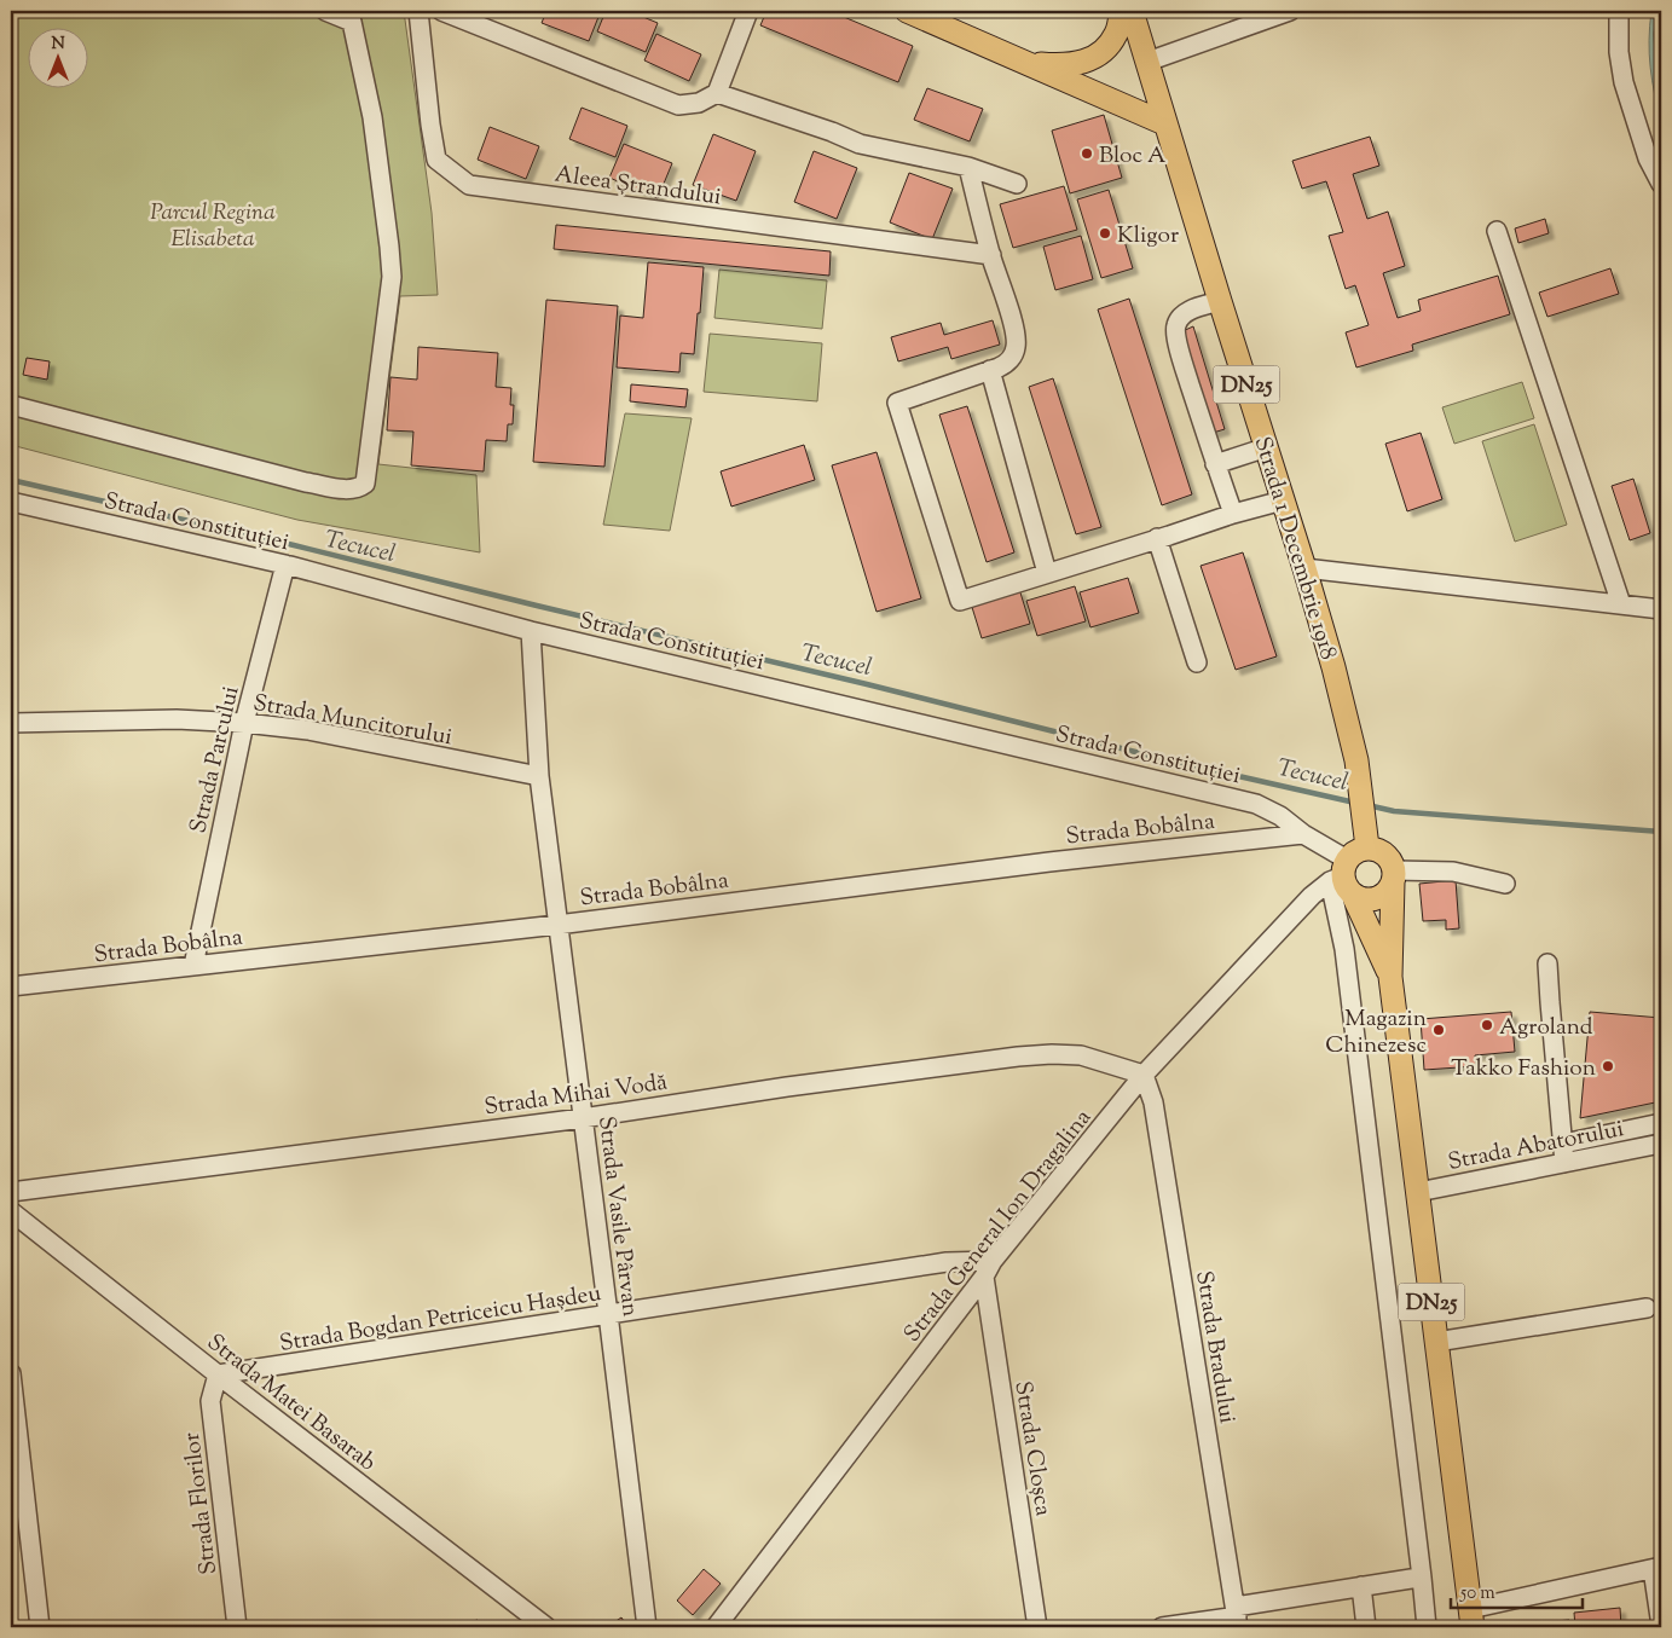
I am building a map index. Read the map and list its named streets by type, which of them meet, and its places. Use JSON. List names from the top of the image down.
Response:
{
  "streets": {
    "main road": ["DN25", "Strada 1 Decembrie 1918"],
    "street": [
      "Aleea Ștrandului",
      "Strada Constituției",
      "Strada Muncitorului",
      "Strada Parcului",
      "Strada Bobâlna",
      "Strada Mihai Vodă",
      "Strada Abatorului",
      "Strada Vasile Pârvan",
      "Strada General Ion Dragalina",
      "Strada Bogdan Petriceicu Hașdeu",
      "Strada Bradului",
      "Strada Matei Basarab",
      "Strada Cloșca",
      "Strada Florilor"
    ]
  },
  "crossings": [
    ["DN25", "Strada Constituției"],
    ["DN25", "Strada 1 Decembrie 1918"],
    ["DN25", "Strada Abatorului"],
    ["DN25", "Strada General Ion Dragalina"],
    ["Strada Constituției", "Strada 1 Decembrie 1918"],
    ["Strada Constituției", "Strada Parcului"],
    ["Strada Constituției", "Strada Bobâlna"],
    ["Strada Constituției", "Strada Vasile Pârvan"],
    ["Strada Constituției", "Strada General Ion Dragalina"],
    ["Strada 1 Decembrie 1918", "Strada General Ion Dragalina"],
    ["Strada Muncitorului", "Strada Parcului"],
    ["Strada Muncitorului", "Strada Vasile Pârvan"],
    ["Strada Parcului", "Strada Bobâlna"],
    ["Strada Bobâlna", "Strada Vasile Pârvan"],
    ["Strada Mihai Vodă", "Strada Vasile Pârvan"],
    ["Strada Mihai Vodă", "Strada General Ion Dragalina"],
    ["Strada Mihai Vodă", "Strada Bradului"],
    ["Strada Vasile Pârvan", "Strada Bogdan Petriceicu Hașdeu"],
    ["Strada General Ion Dragalina", "Strada Bogdan Petriceicu Hașdeu"],
    ["Strada General Ion Dragalina", "Strada Bradului"],
    ["Strada General Ion Dragalina", "Strada Cloșca"],
    ["Strada Bogdan Petriceicu Hașdeu", "Strada Matei Basarab"],
    ["Strada Bogdan Petriceicu Hașdeu", "Strada Cloșca"],
    ["Strada Bogdan Petriceicu Hașdeu", "Strada Florilor"],
    ["Strada Matei Basarab", "Strada Florilor"]
  ],
  "water": ["Tecucel"],
  "parks": ["Parcul Regina Elisabeta"],
  "places": [
    "Bloc A",
    "Kligor",
    "Agroland",
    "Magazin Chinezesc",
    "Takko Fashion"
  ],
  "scale_bar": "50 m",
  "north": "top"
}
